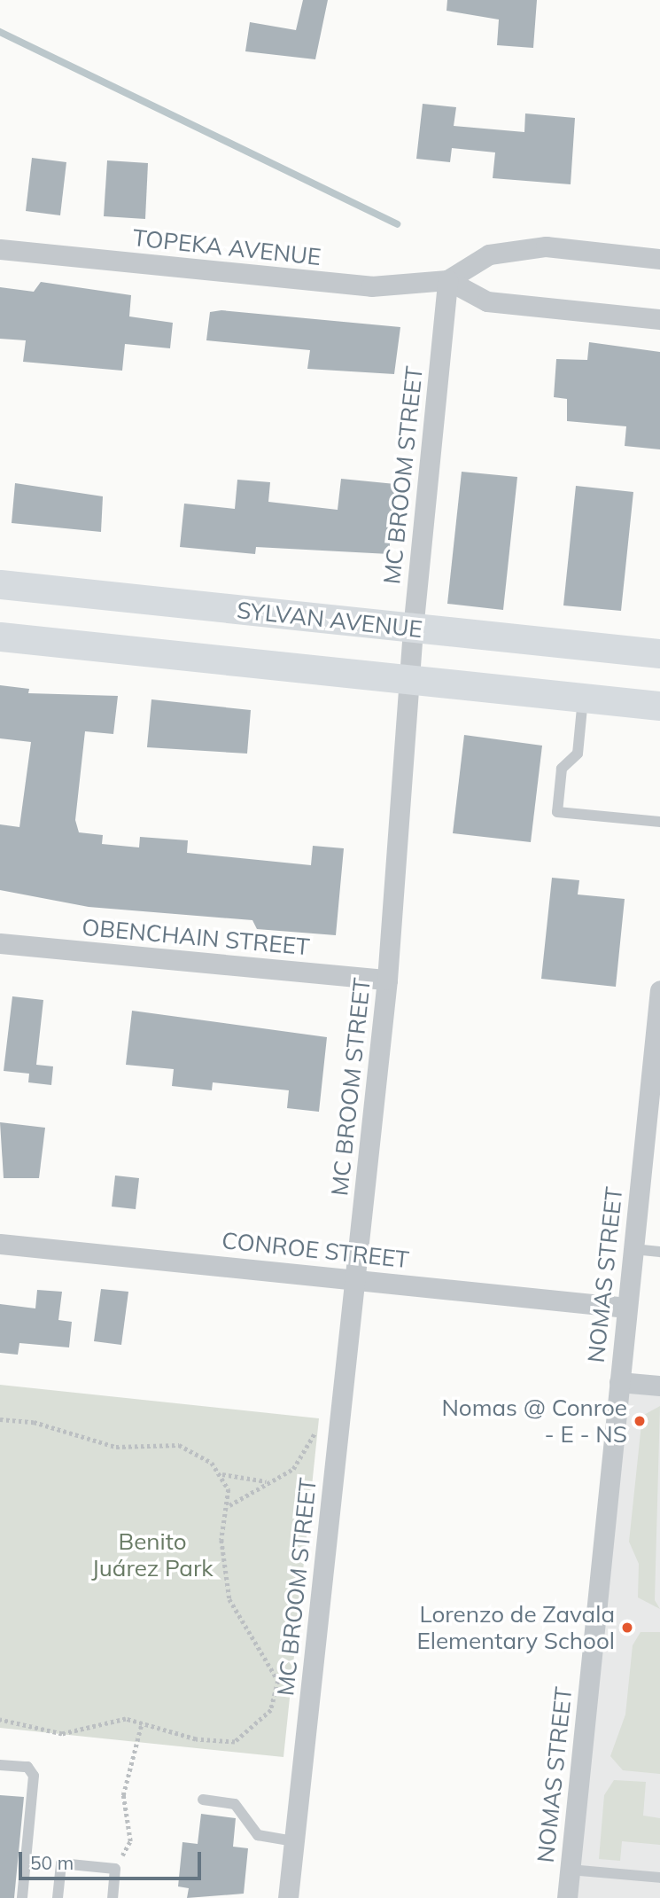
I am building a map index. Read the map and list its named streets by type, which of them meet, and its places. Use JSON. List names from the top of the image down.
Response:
{
  "streets": {
    "main road": ["SYLVAN AVENUE"],
    "street": [
      "TOPEKA AVENUE",
      "MC BROOM STREET",
      "OBENCHAIN STREET",
      "CONROE STREET",
      "NOMAS STREET"
    ]
  },
  "crossings": [
    ["TOPEKA AVENUE", "MC BROOM STREET"],
    ["MC BROOM STREET", "SYLVAN AVENUE"],
    ["MC BROOM STREET", "OBENCHAIN STREET"],
    ["MC BROOM STREET", "CONROE STREET"],
    ["CONROE STREET", "NOMAS STREET"]
  ],
  "parks": ["Benito Juárez Park"],
  "places": ["Nomas @ Conroe - E - NS", "Lorenzo de Zavala Elementary School"],
  "scale_bar": "50 m"
}
